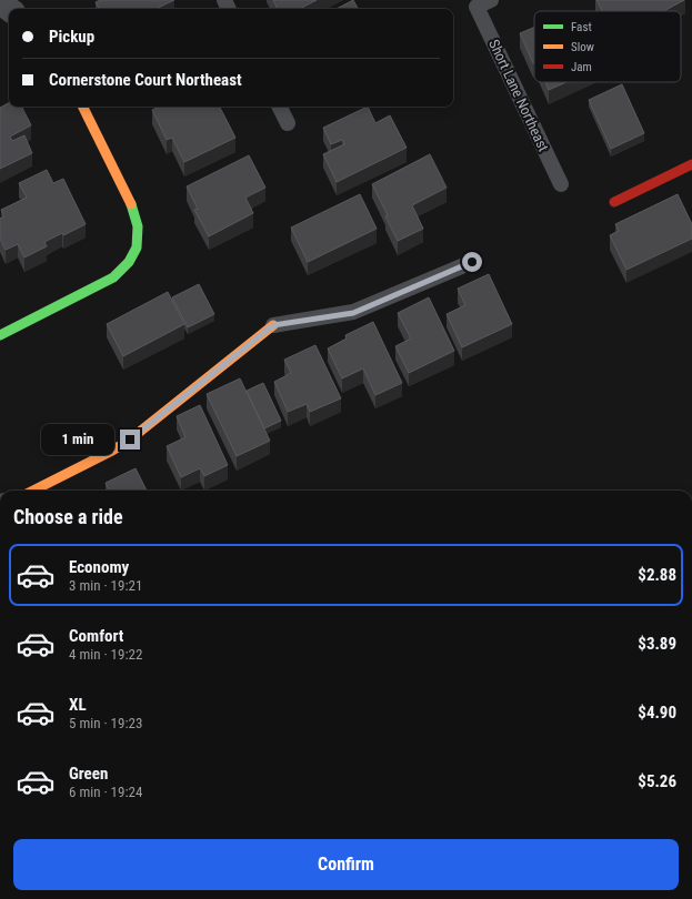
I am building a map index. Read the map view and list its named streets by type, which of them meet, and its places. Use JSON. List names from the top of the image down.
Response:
{
  "streets": {
    "lane": ["Short Lane Northeast"]
  },
  "legend": ["Fast", "Slow", "Jam"],
  "page": {
    "banner": ["Pickup", "Cornerstone Court Northeast"],
    "bubble": "1 min",
    "heading": "Choose a ride",
    "list": [
      {
        "name": "Economy",
        "note": "3 min · 19:21",
        "value": "$2.88"
      },
      {
        "name": "Comfort",
        "note": "4 min · 19:22",
        "value": "$3.89"
      },
      {
        "name": "XL",
        "note": "5 min · 19:23",
        "value": "$4.90"
      },
      {
        "name": "Green",
        "note": "6 min · 19:24",
        "value": "$5.26"
      }
    ],
    "buttons": "Confirm"
  }
}
